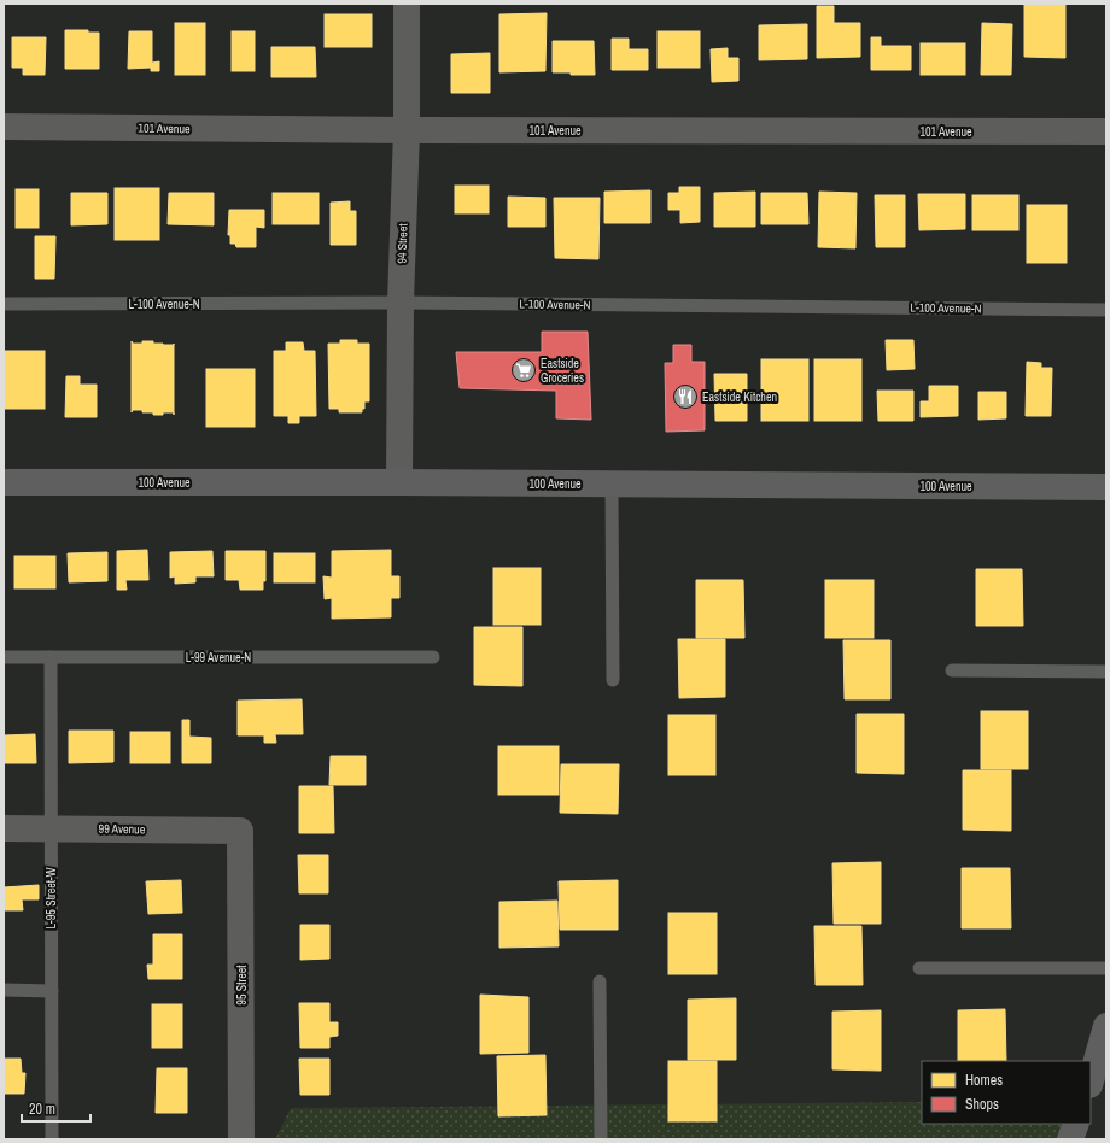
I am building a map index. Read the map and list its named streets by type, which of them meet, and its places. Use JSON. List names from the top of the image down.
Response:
{
  "streets": {
    "main road": ["100 Avenue"],
    "street": [
      "101 Avenue",
      "94 Street",
      "99 Avenue",
      "95 Street"
    ],
    "lane": ["L-100 Avenue-N", "L-99 Avenue-N", "L-95 Street-W"]
  },
  "crossings": [
    ["101 Avenue", "94 Street"],
    ["94 Street", "L-100 Avenue-N"],
    ["94 Street", "100 Avenue"],
    ["L-99 Avenue-N", "L-95 Street-W"],
    ["99 Avenue", "L-95 Street-W"],
    ["99 Avenue", "95 Street"]
  ],
  "places": {
    "supermarket": ["Eastside Groceries"],
    "restaurant": ["Eastside Kitchen"]
  },
  "legend": ["Homes", "Shops"],
  "scale_bar": "20 m"
}
